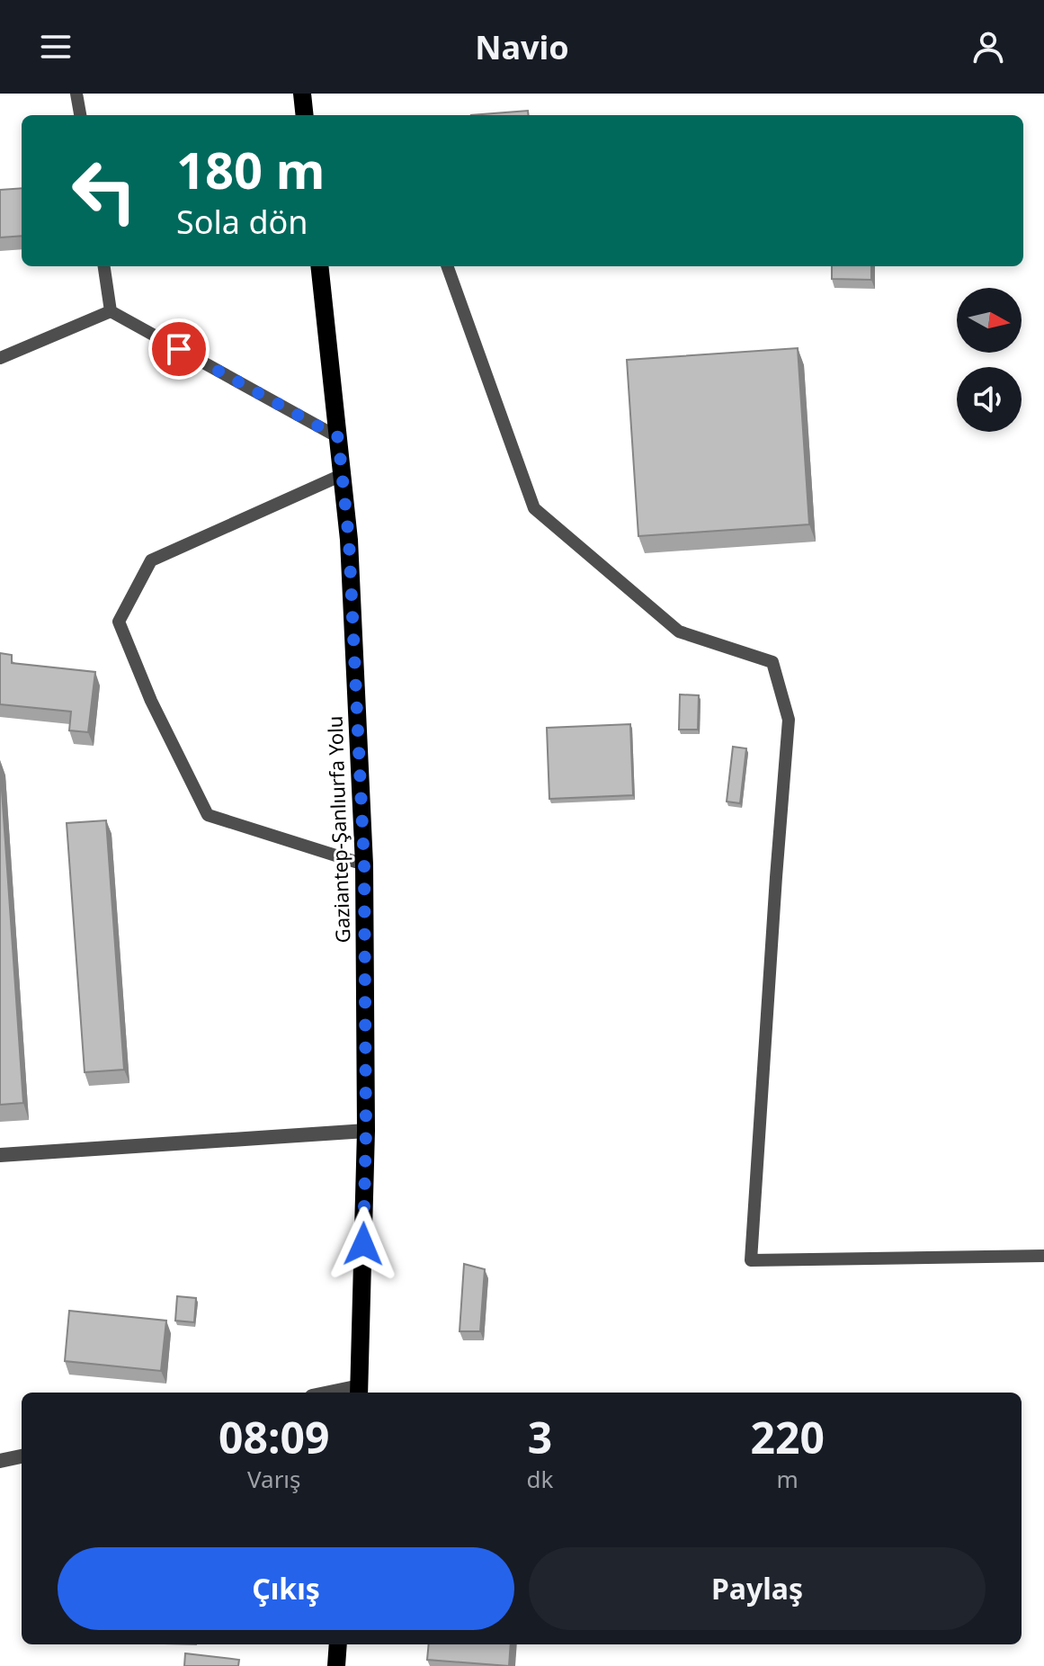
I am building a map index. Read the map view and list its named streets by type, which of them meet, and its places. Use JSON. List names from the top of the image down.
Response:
{
  "streets": {
    "main road": ["Gaziantep-Şanlıurfa Yolu"]
  },
  "north": "right",
  "page": {
    "header": "Navio",
    "turn": ["180 m", "Sola dön"],
    "eta": [
      "08:09",
      "Varış",
      "3",
      "dk",
      "220",
      "m"
    ],
    "buttons": ["Çıkış", "Paylaş"]
  }
}
